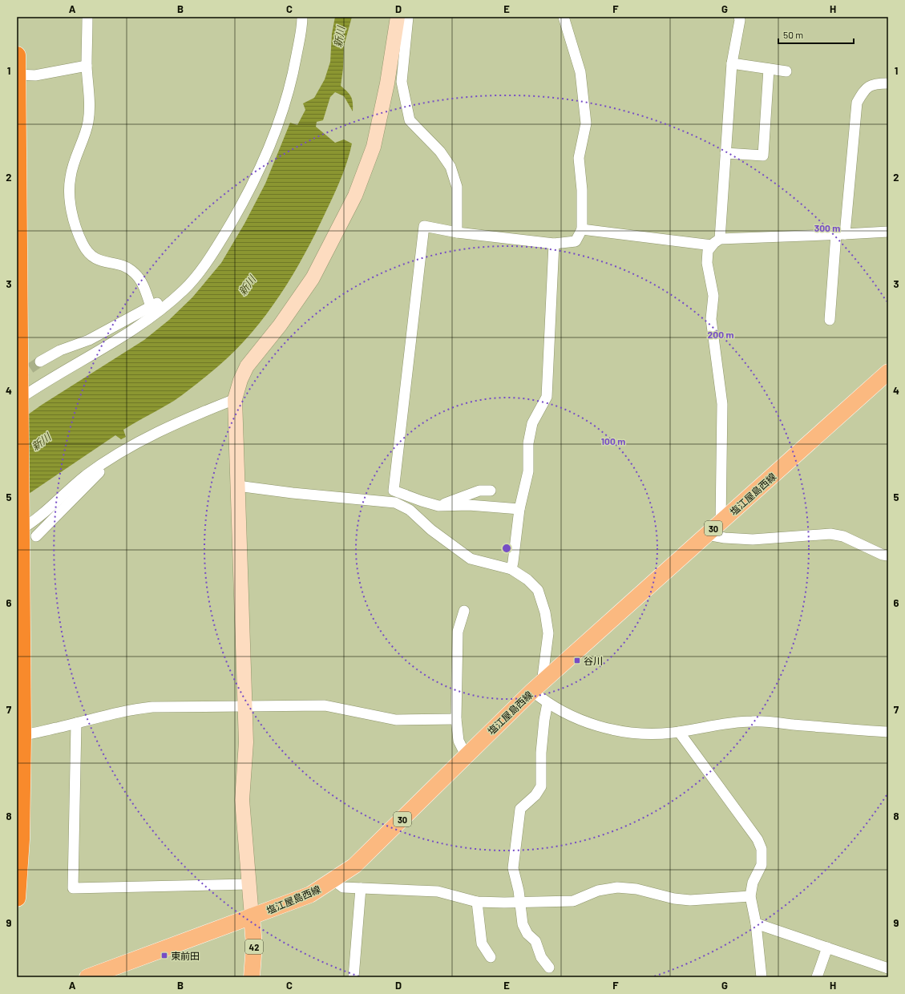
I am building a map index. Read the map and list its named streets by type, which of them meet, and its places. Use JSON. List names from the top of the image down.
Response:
{
  "streets": {
    "main road": ["塩江屋島西線", "30", "42"]
  },
  "crossings": [
    ["塩江屋島西線", "42"]
  ],
  "water": ["新川"],
  "places": {
    "transit": ["谷川", "東前田"]
  },
  "scale_bar": "50 m",
  "grid": {
    "columns": [
      "A",
      "B",
      "C",
      "D",
      "E",
      "F",
      "G",
      "H"
    ],
    "rows": [
      "1",
      "2",
      "3",
      "4",
      "5",
      "6",
      "7",
      "8",
      "9"
    ]
  },
  "rings": ["300 m", "200 m", "100 m"]
}
